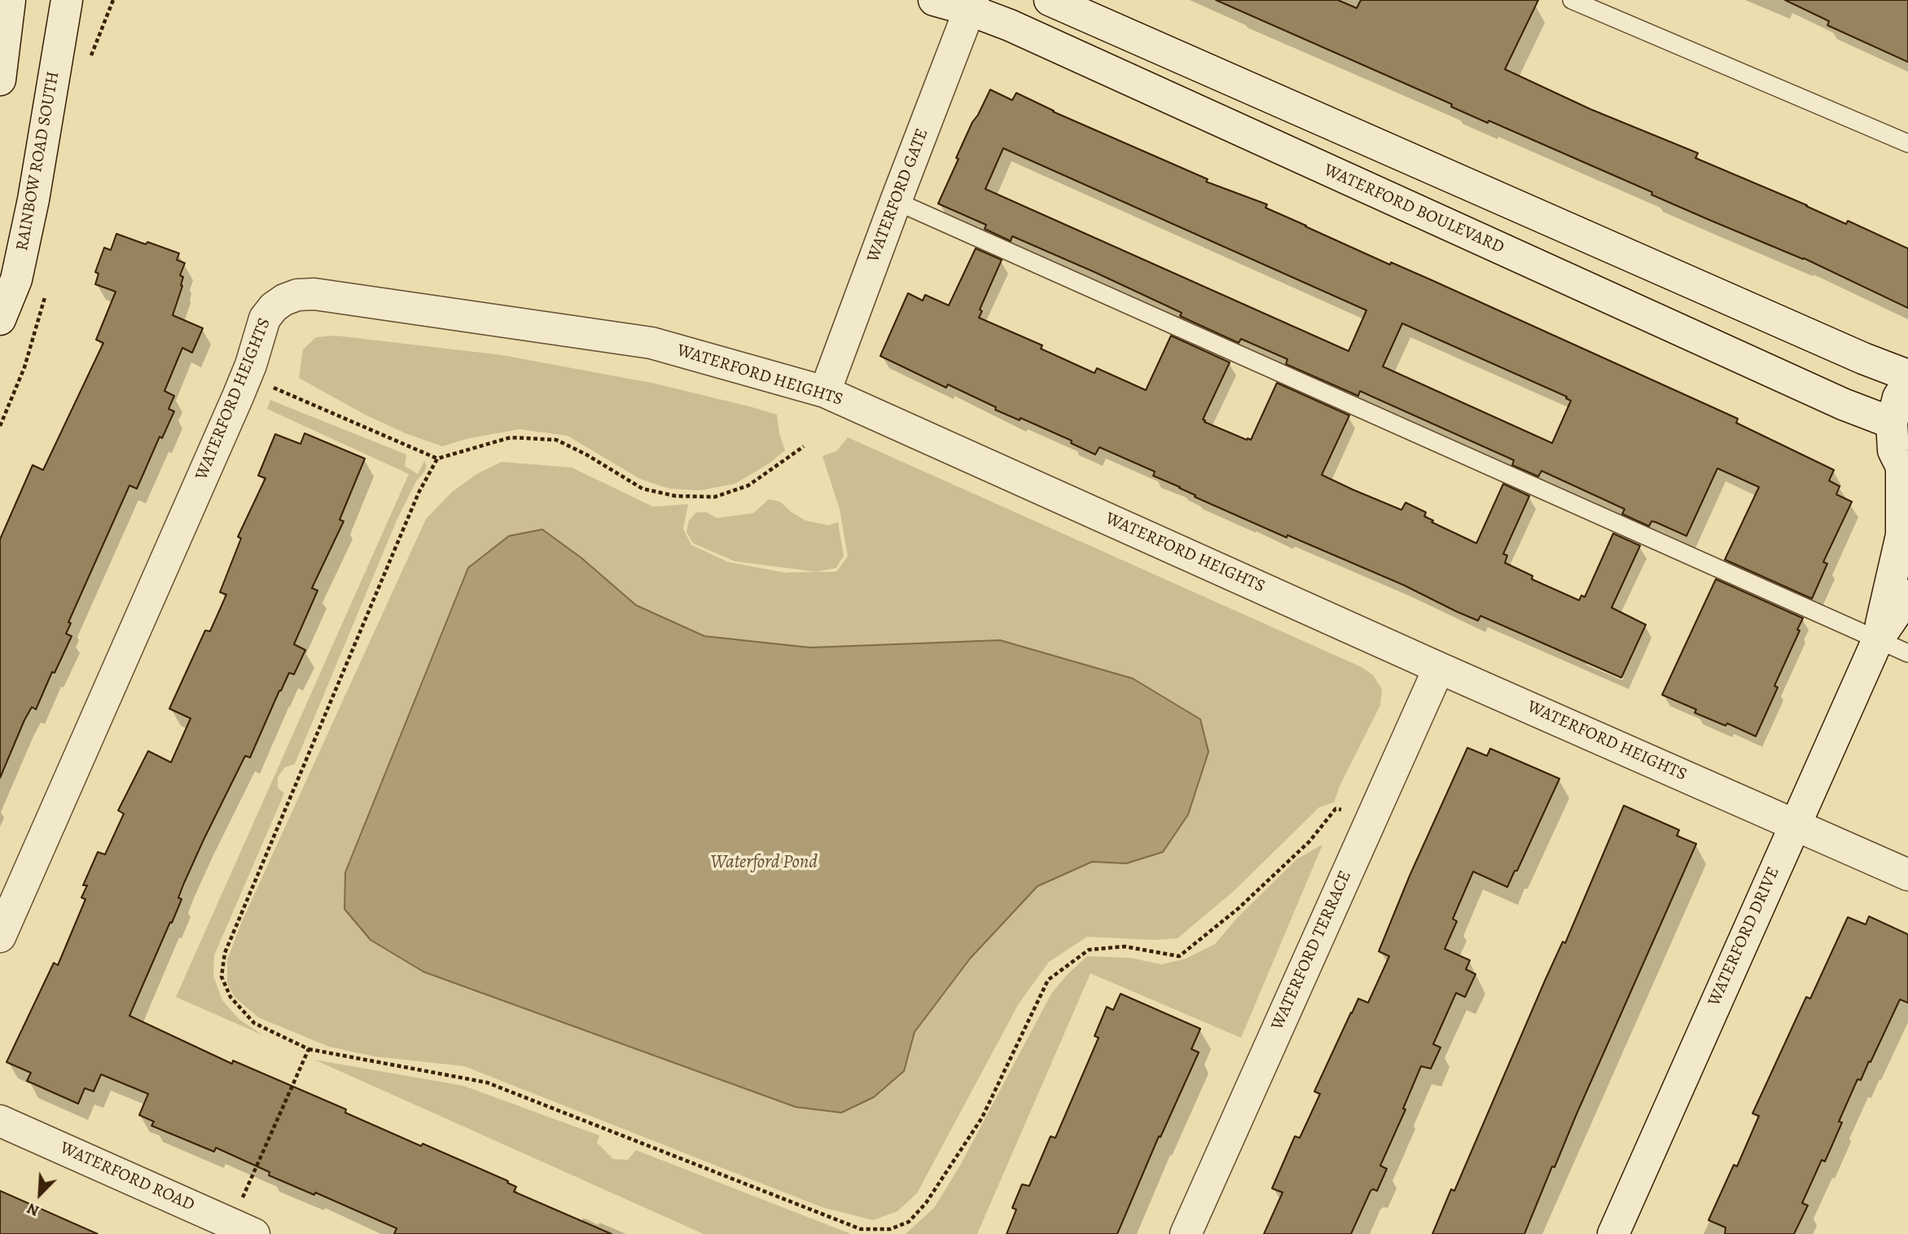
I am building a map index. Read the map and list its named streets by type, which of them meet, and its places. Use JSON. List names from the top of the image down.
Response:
{
  "streets": {
    "street": [
      "RAINBOW ROAD SOUTH",
      "WATERFORD GATE",
      "WATERFORD BOULEVARD",
      "WATERFORD HEIGHTS",
      "WATERFORD DRIVE",
      "WATERFORD TERRACE",
      "WATERFORD ROAD"
    ]
  },
  "crossings": [
    ["WATERFORD GATE", "WATERFORD BOULEVARD"],
    ["WATERFORD GATE", "WATERFORD HEIGHTS"],
    ["WATERFORD BOULEVARD", "WATERFORD DRIVE"],
    ["WATERFORD HEIGHTS", "WATERFORD DRIVE"],
    ["WATERFORD HEIGHTS", "WATERFORD TERRACE"]
  ],
  "water": ["Waterford Pond"],
  "north": "bottom left"
}
